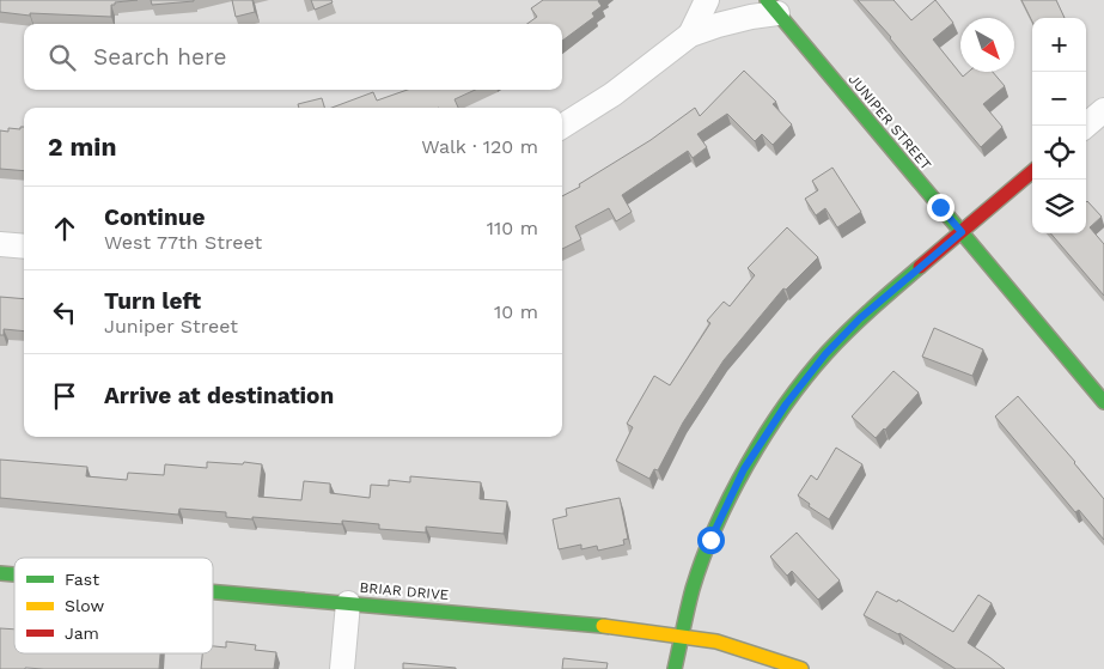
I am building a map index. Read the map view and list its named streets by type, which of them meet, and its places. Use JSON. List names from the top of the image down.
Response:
{
  "streets": {
    "street": ["JUNIPER STREET", "BRIAR DRIVE"]
  },
  "legend": ["Fast", "Slow", "Jam"],
  "north": "bottom right",
  "page": {
    "map_buttons": ["+", "−"],
    "search": "Search here",
    "heading": ["2 min", "Walk · 120 m"],
    "list": [
      ["Continue", "West 77th Street", "110 m"],
      ["Turn left", "Juniper Street", "10 m"],
      "Arrive at destination"
    ]
  }
}
